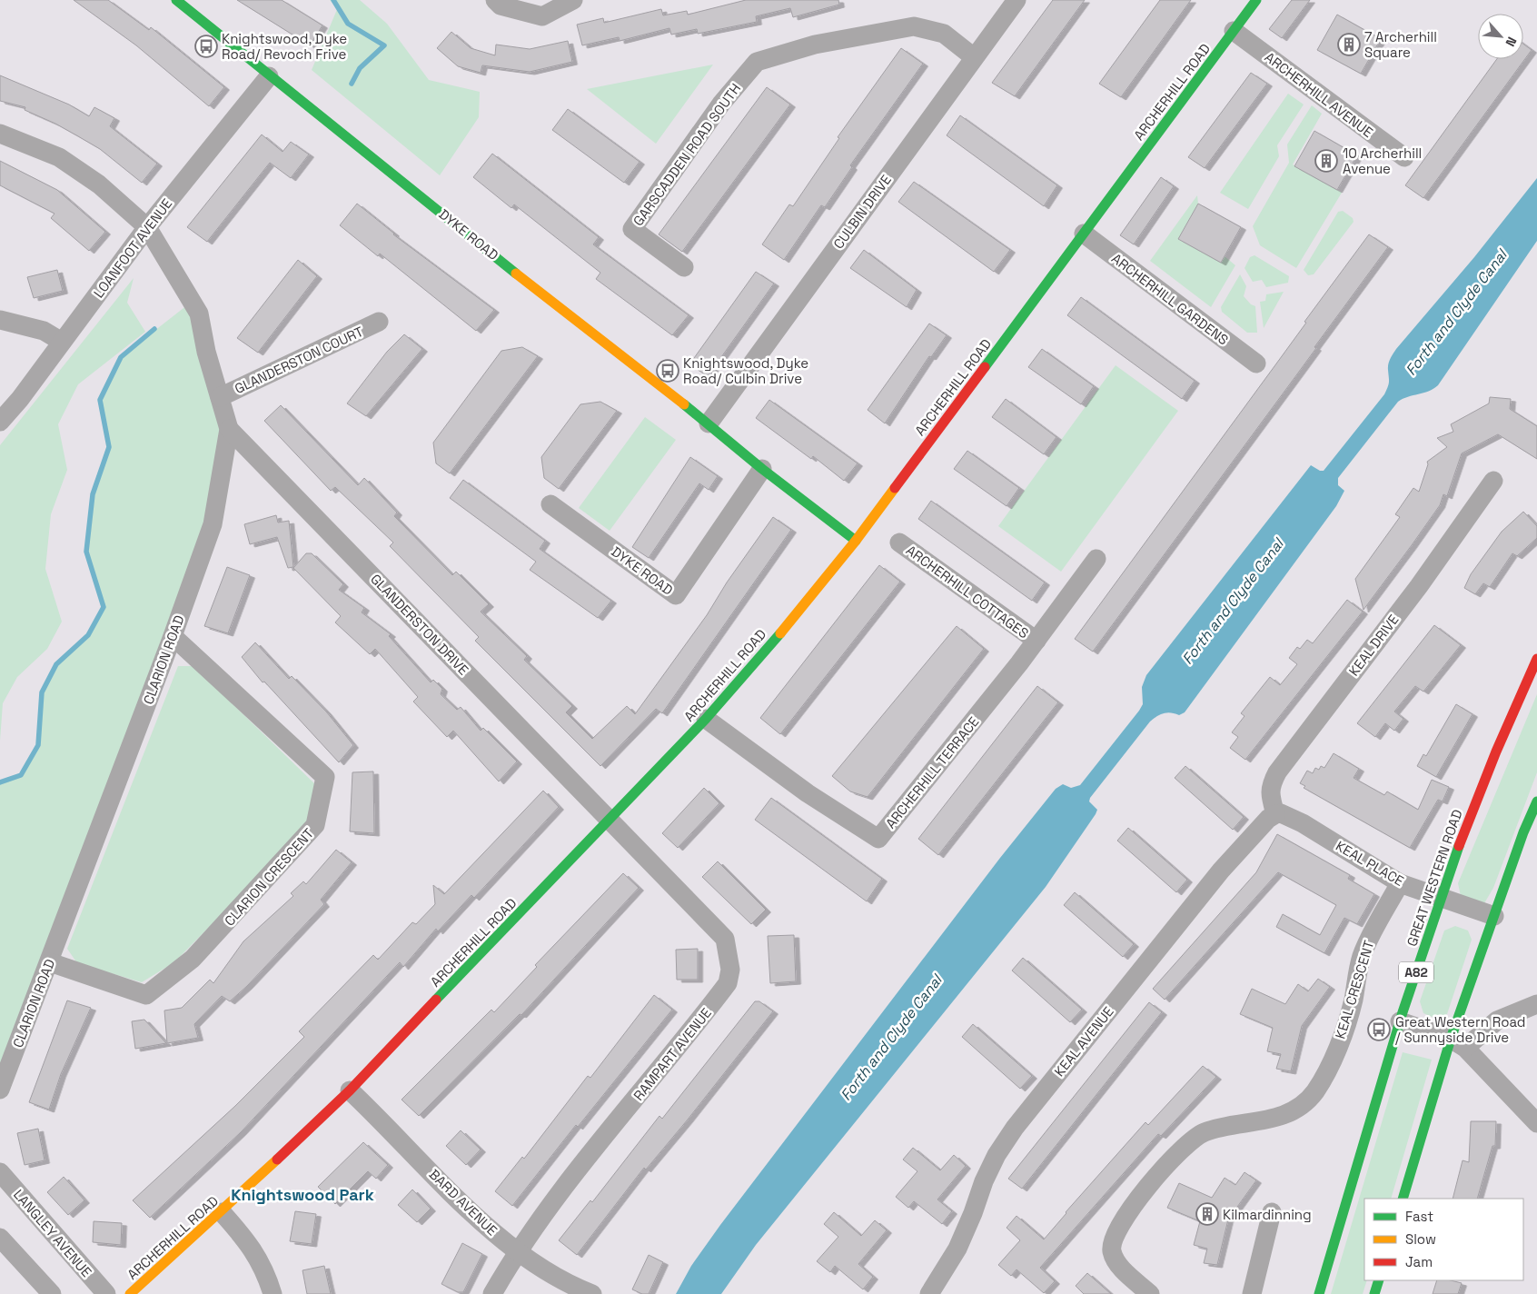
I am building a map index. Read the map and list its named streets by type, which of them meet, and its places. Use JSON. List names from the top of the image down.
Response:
{
  "streets": {
    "street": [
      "ARCHERHILL ROAD",
      "ARCHERHILL AVENUE",
      "GARSCADDEN ROAD SOUTH",
      "CULBIN DRIVE",
      "DYKE ROAD",
      "LOANFOOT AVENUE",
      "ARCHERHILL GARDENS",
      "GLANDERSTON COURT",
      "ARCHERHILL COTTAGES",
      "GLANDERSTON DRIVE",
      "KEAL DRIVE",
      "CLARION ROAD",
      "ARCHERHILL TERRACE",
      "KEAL PLACE",
      "CLARION CRESCENT",
      "GREAT WESTERN ROAD",
      "A82",
      "KEAL CRESCENT",
      "KEAL AVENUE",
      "RAMPART AVENUE",
      "BARD AVENUE",
      "LANGLEY AVENUE"
    ]
  },
  "crossings": [
    ["ARCHERHILL ROAD", "ARCHERHILL AVENUE"],
    ["ARCHERHILL ROAD", "DYKE ROAD"],
    ["ARCHERHILL ROAD", "ARCHERHILL GARDENS"],
    ["ARCHERHILL ROAD", "GLANDERSTON DRIVE"],
    ["ARCHERHILL ROAD", "ARCHERHILL TERRACE"],
    ["ARCHERHILL ROAD", "RAMPART AVENUE"],
    ["ARCHERHILL ROAD", "BARD AVENUE"],
    ["GARSCADDEN ROAD SOUTH", "CULBIN DRIVE"],
    ["CULBIN DRIVE", "DYKE ROAD"],
    ["DYKE ROAD", "LOANFOOT AVENUE"],
    ["LOANFOOT AVENUE", "CLARION ROAD"],
    ["GLANDERSTON COURT", "CLARION ROAD"],
    ["ARCHERHILL COTTAGES", "ARCHERHILL TERRACE"],
    ["GLANDERSTON DRIVE", "CLARION ROAD"],
    ["GLANDERSTON DRIVE", "RAMPART AVENUE"],
    ["KEAL DRIVE", "KEAL PLACE"],
    ["KEAL DRIVE", "KEAL AVENUE"],
    ["CLARION ROAD", "CLARION CRESCENT"],
    ["KEAL PLACE", "GREAT WESTERN ROAD"],
    ["KEAL PLACE", "KEAL CRESCENT"],
    ["KEAL PLACE", "KEAL AVENUE"],
    ["RAMPART AVENUE", "BARD AVENUE"]
  ],
  "districts": ["Knightswood Park"],
  "water": ["Forth and Clyde Canal"],
  "places": {
    "building": ["7 Archerhill Square", "10 Archerhill Avenue", "Kilmardinning"],
    "bus stop": ["Knightswood, Dyke Road/ Revoch Frive", "Knightswood, Dyke Road/ Culbin Drive", "Great Western Road / Sunnyside Drive"]
  },
  "legend": ["Fast", "Slow", "Jam"],
  "north": "bottom right"
}
